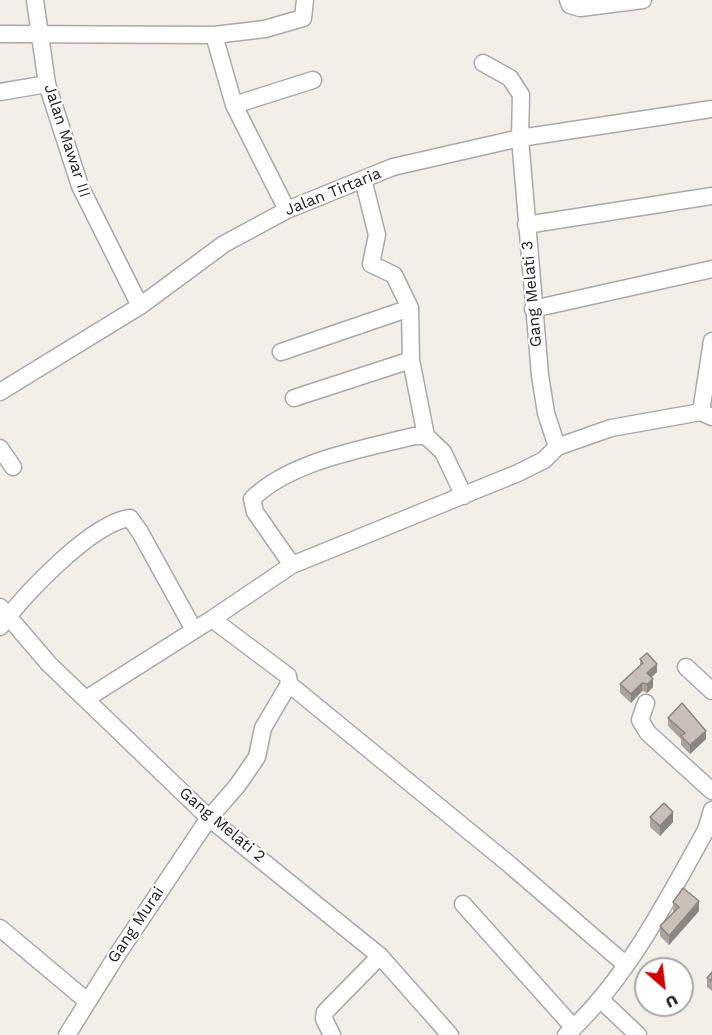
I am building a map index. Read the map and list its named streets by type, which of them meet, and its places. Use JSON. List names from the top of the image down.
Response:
{
  "streets": {
    "street": [
      "Jalan Mawar III",
      "Jalan Tirtaria",
      "Gang Melati 3",
      "Gang Melati 2",
      "Gang Murai"
    ]
  },
  "crossings": [
    ["Jalan Mawar III", "Jalan Tirtaria"],
    ["Jalan Tirtaria", "Gang Melati 3"],
    ["Gang Melati 2", "Gang Murai"]
  ],
  "north": "bottom right"
}
